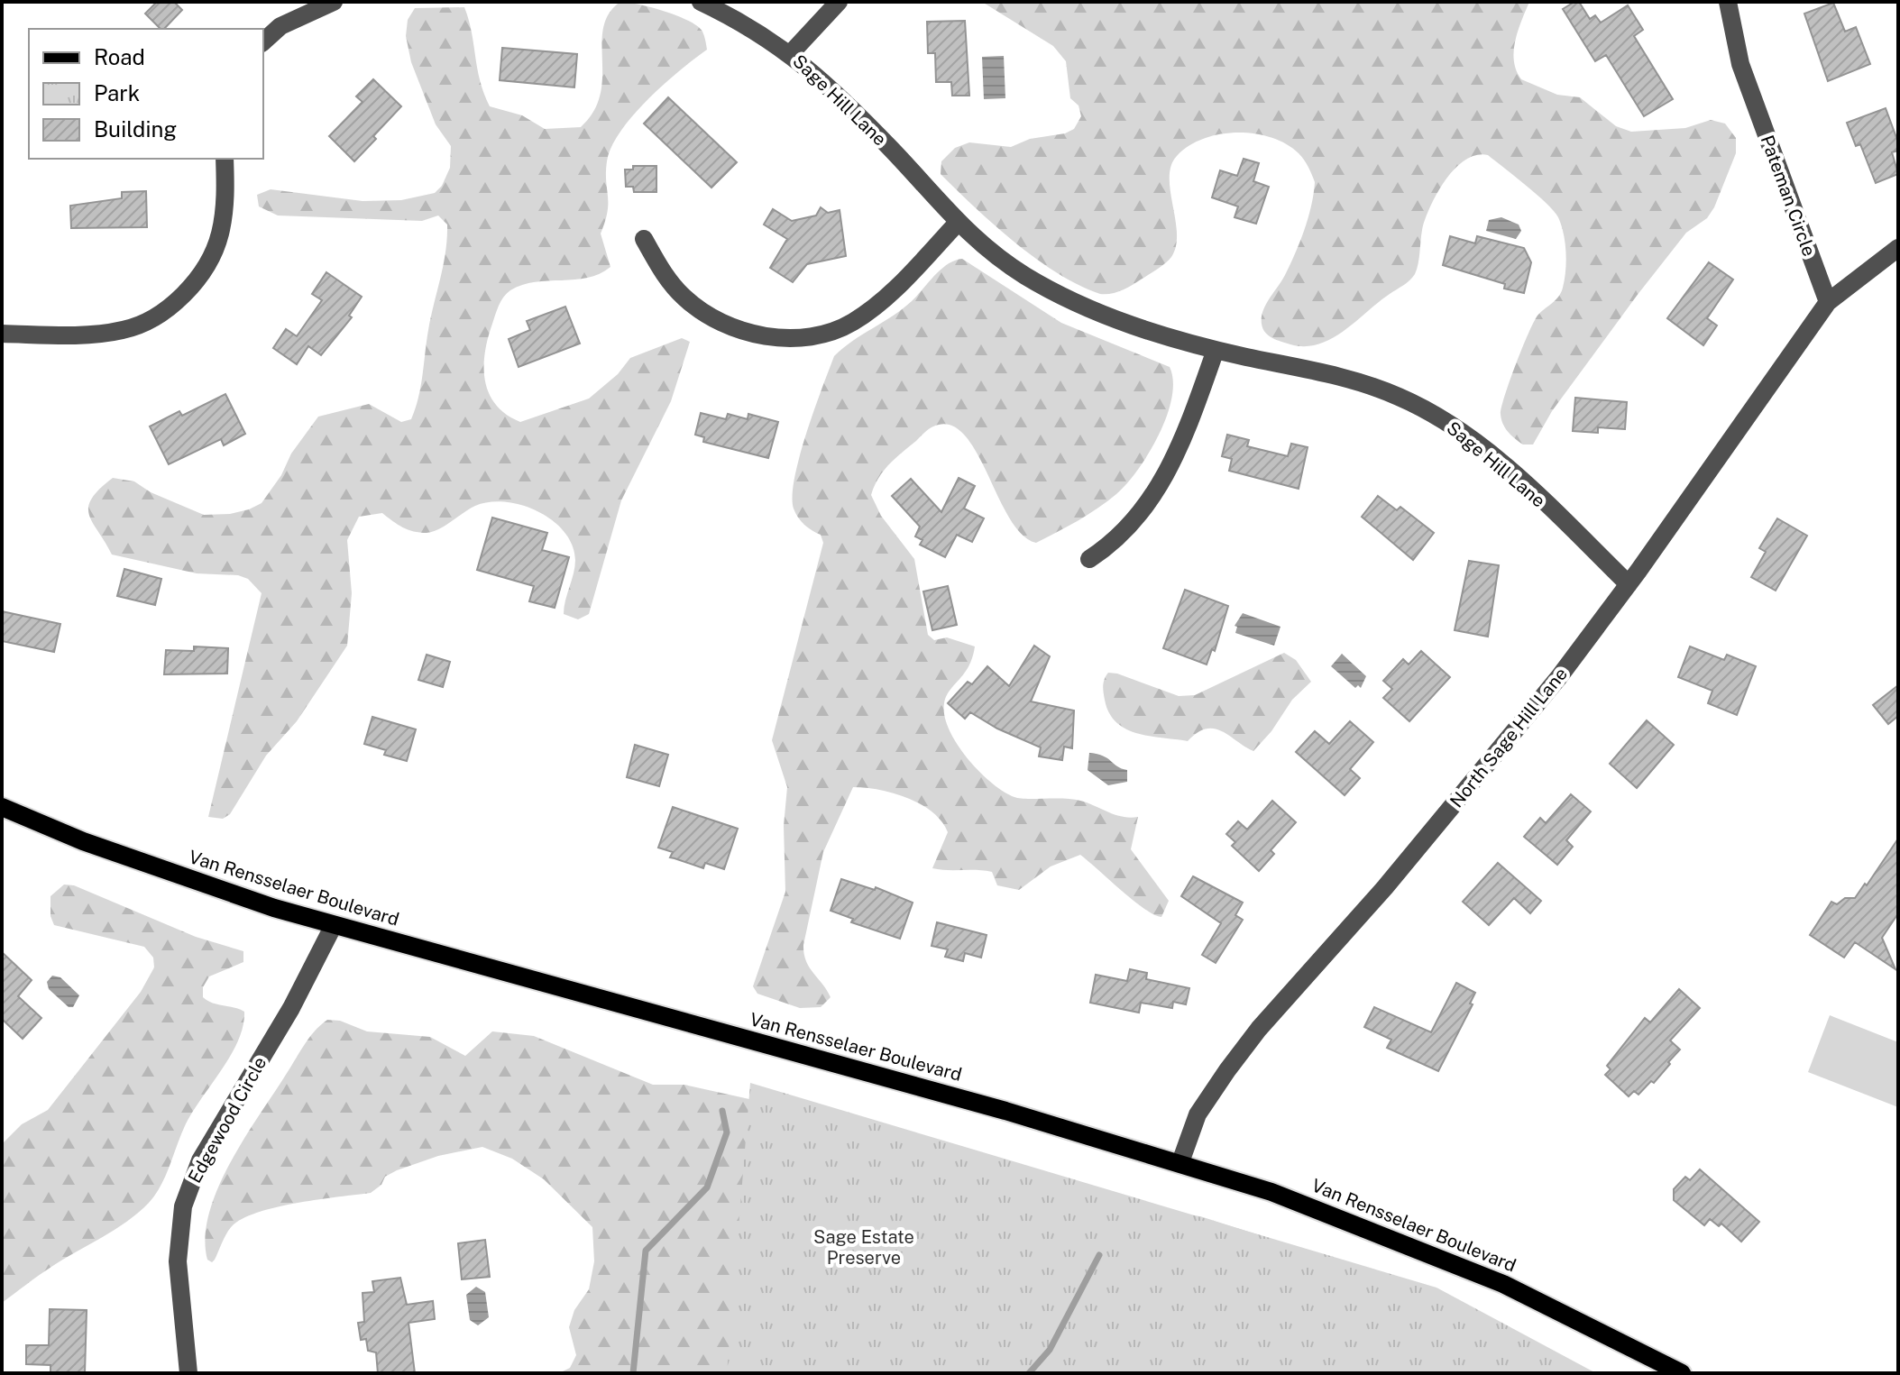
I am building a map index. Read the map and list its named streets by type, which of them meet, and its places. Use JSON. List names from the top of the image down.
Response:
{
  "streets": {
    "main road": ["Van Rensselaer Boulevard"],
    "street": [
      "Sage Hill Lane",
      "Pateman Circle",
      "North Sage Hill Lane",
      "Edgewood Circle"
    ]
  },
  "crossings": [
    ["Sage Hill Lane", "North Sage Hill Lane"],
    ["Pateman Circle", "North Sage Hill Lane"],
    ["North Sage Hill Lane", "Van Rensselaer Boulevard"],
    ["Van Rensselaer Boulevard", "Edgewood Circle"]
  ],
  "parks": ["Sage Estate Preserve"],
  "legend": ["Road", "Park", "Building"]
}
